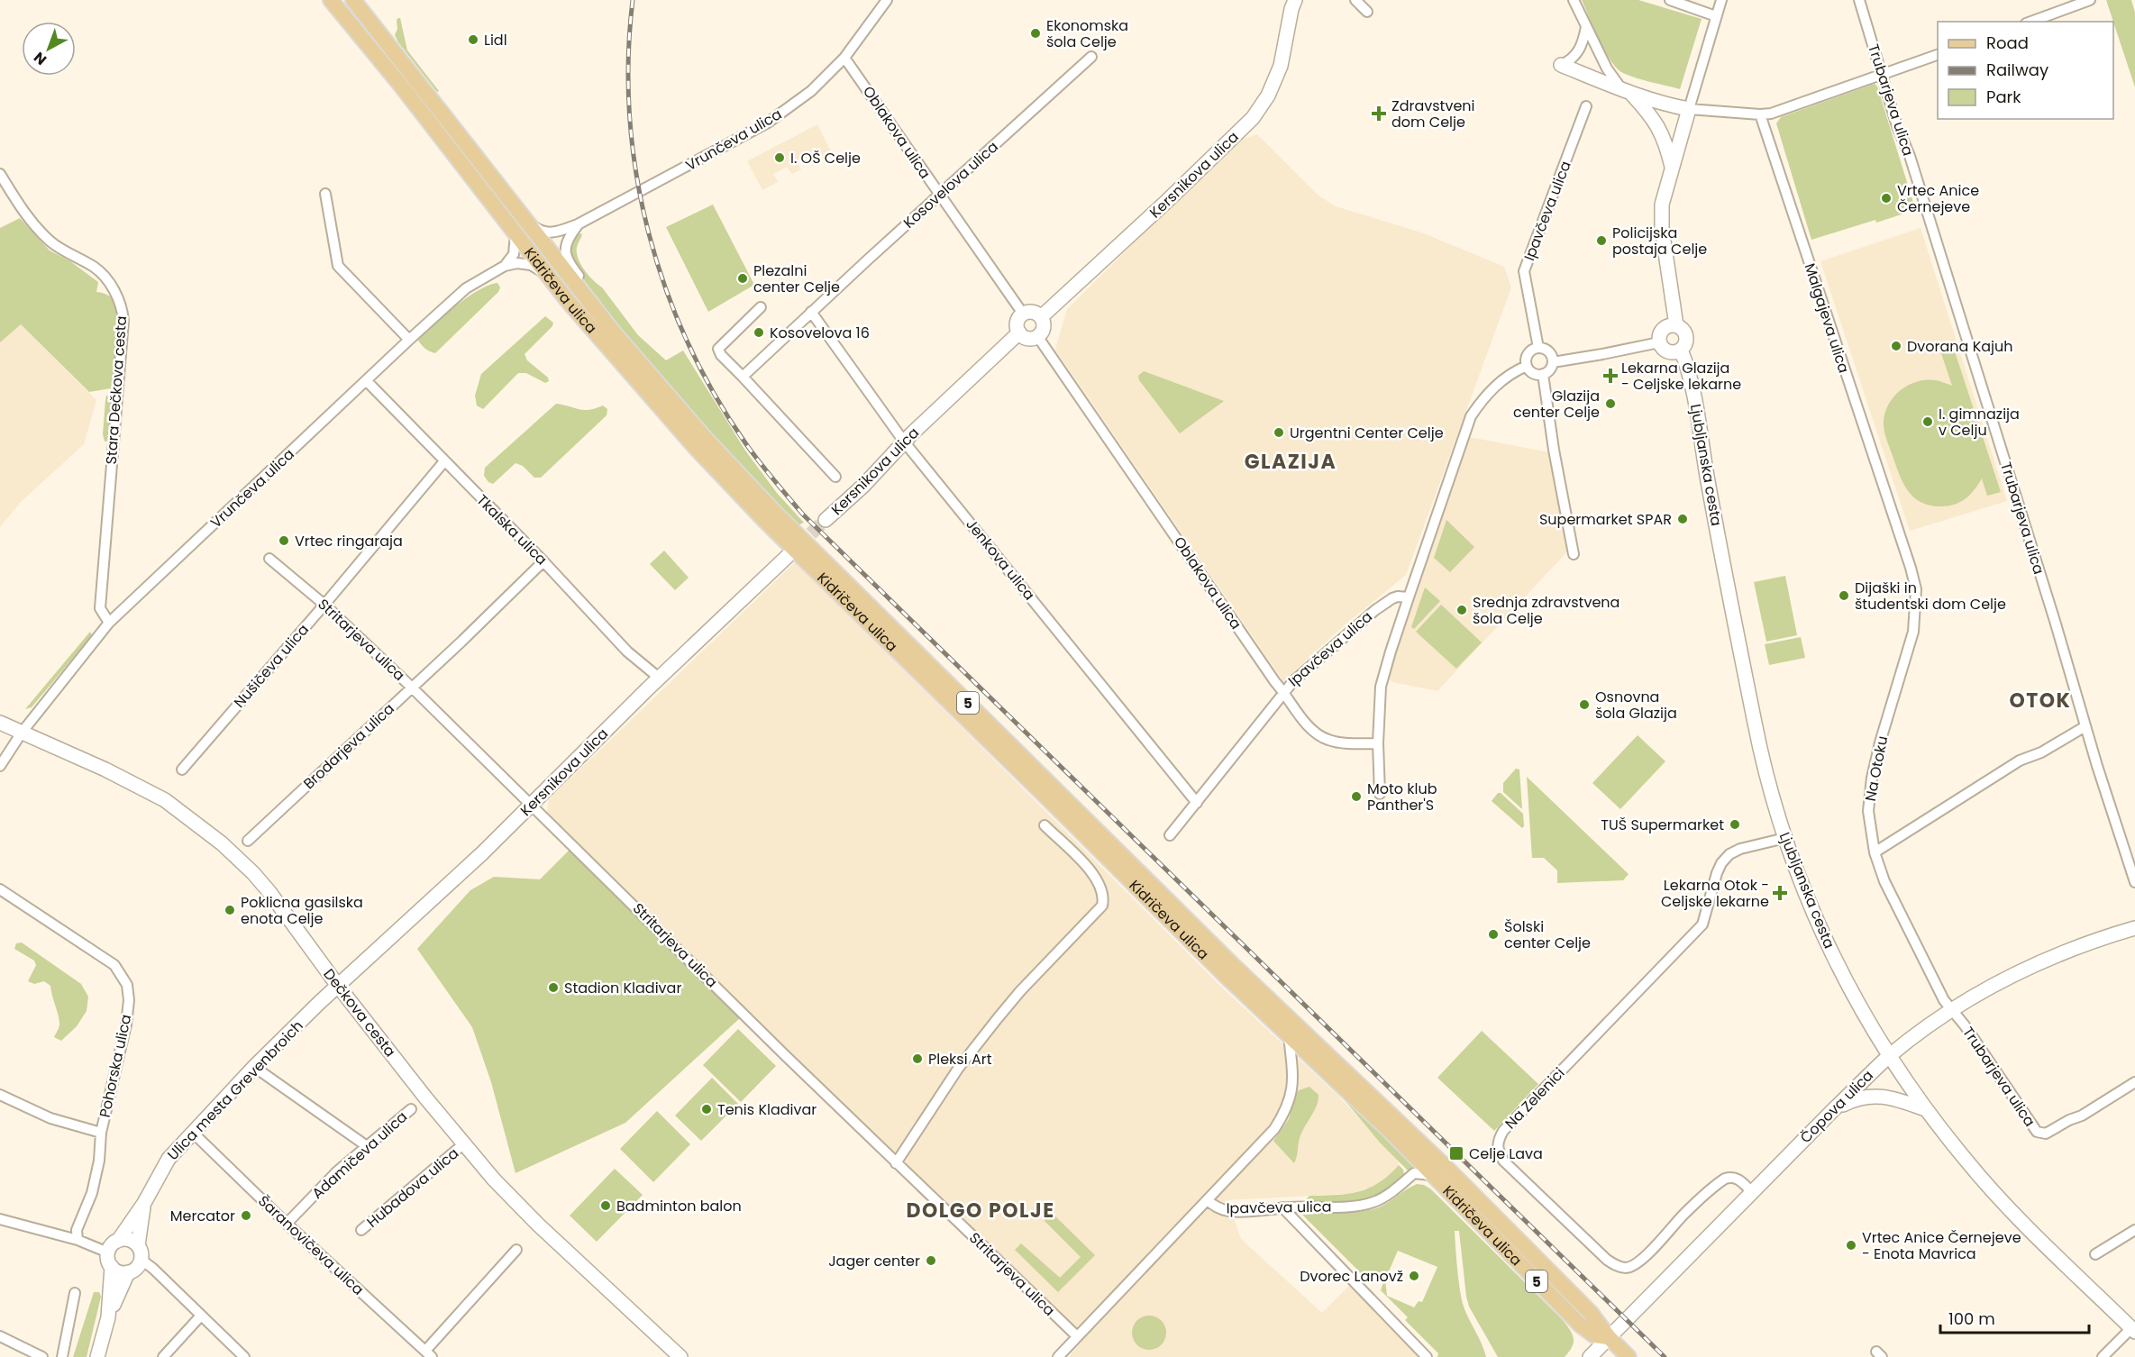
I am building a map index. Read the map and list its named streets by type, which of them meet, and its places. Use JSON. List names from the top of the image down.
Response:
{
  "streets": {
    "main road": ["Kidričeva ulica", "5"],
    "street": [
      "Trubarjeva ulica",
      "Oblakova ulica",
      "Vrunčeva ulica",
      "Kersnikova ulica",
      "Kosovelova ulica",
      "Ipavčeva ulica",
      "Malgajeva ulica",
      "Stara Dečkova cesta",
      "Ljubljanska cesta",
      "Tkalska ulica",
      "Jenkova ulica",
      "Stritarjeva ulica",
      "Nušičeva ulica",
      "Brodarjeva ulica",
      "Na Otoku",
      "Dečkova cesta",
      "Pohorska ulica",
      "Ulica mesta Grevenbroich",
      "Na Zelenici",
      "Čopova ulica",
      "Adamičeva ulica",
      "Hubadova ulica",
      "Šaranovičeva ulica"
    ]
  },
  "crossings": [
    ["Trubarjeva ulica", "Na Otoku"],
    ["Trubarjeva ulica", "Čopova ulica"],
    ["Oblakova ulica", "Vrunčeva ulica"],
    ["Oblakova ulica", "Kersnikova ulica"],
    ["Oblakova ulica", "Kosovelova ulica"],
    ["Oblakova ulica", "Ipavčeva ulica"],
    ["Vrunčeva ulica", "Kidričeva ulica"],
    ["Vrunčeva ulica", "Stara Dečkova cesta"],
    ["Vrunčeva ulica", "Tkalska ulica"],
    ["Vrunčeva ulica", "Dečkova cesta"],
    ["Kersnikova ulica", "Tkalska ulica"],
    ["Kersnikova ulica", "Jenkova ulica"],
    ["Kersnikova ulica", "Stritarjeva ulica"],
    ["Kersnikova ulica", "Dečkova cesta"],
    ["Kersnikova ulica", "Ulica mesta Grevenbroich"],
    ["Kosovelova ulica", "Jenkova ulica"],
    ["Ipavčeva ulica", "Kidričeva ulica"],
    ["Ipavčeva ulica", "Jenkova ulica"],
    ["Ipavčeva ulica", "Stritarjeva ulica"],
    ["Kidričeva ulica", "5"],
    ["Kidričeva ulica", "Čopova ulica"],
    ["Malgajeva ulica", "Na Otoku"],
    ["Ljubljanska cesta", "Na Zelenici"],
    ["Ljubljanska cesta", "Čopova ulica"],
    ["Tkalska ulica", "Nušičeva ulica"],
    ["Tkalska ulica", "Brodarjeva ulica"],
    ["Stritarjeva ulica", "Nušičeva ulica"],
    ["Stritarjeva ulica", "Brodarjeva ulica"],
    ["5", "Čopova ulica"],
    ["Na Otoku", "Čopova ulica"],
    ["Dečkova cesta", "Ulica mesta Grevenbroich"],
    ["Dečkova cesta", "Hubadova ulica"],
    ["Ulica mesta Grevenbroich", "Šaranovičeva ulica"],
    ["Na Zelenici", "Čopova ulica"],
    ["Adamičeva ulica", "Šaranovičeva ulica"]
  ],
  "districts": ["GLAZIJA", "OTOK", "DOLGO POLJE"],
  "places": {
    "other": [
      "Ekonomska šola Celje",
      "Lidl",
      "I. OŠ Celje",
      "Vrtec Anice Černejeve",
      "Policijska postaja Celje",
      "Plezalni center Celje",
      "Kosovelova 16",
      "Dvorana Kajuh",
      "Glazija center Celje",
      "I. gimnazija v Celju",
      "Urgentni Center Celje",
      "Supermarket SPAR",
      "Vrtec ringaraja",
      "Dijaški in študentski dom Celje",
      "Srednja zdravstvena šola Celje",
      "Osnovna šola Glazija",
      "Moto klub Panther'S",
      "TUŠ Supermarket",
      "Poklicna gasilska enota Celje",
      "Šolski center Celje",
      "Stadion Kladivar",
      "Pleksi Art",
      "Tenis Kladivar",
      "Badminton balon",
      "Mercator",
      "Vrtec Anice Černejeve - Enota Mavrica",
      "Jager center",
      "Dvorec Lanovž"
    ],
    "health": ["Zdravstveni dom Celje", "Lekarna Glazija - Celjske lekarne", "Lekarna Otok - Celjske lekarne"],
    "transit": ["Celje Lava"]
  },
  "legend": ["Road", "Railway", "Park"],
  "scale_bar": "100 m",
  "north": "bottom left"
}
